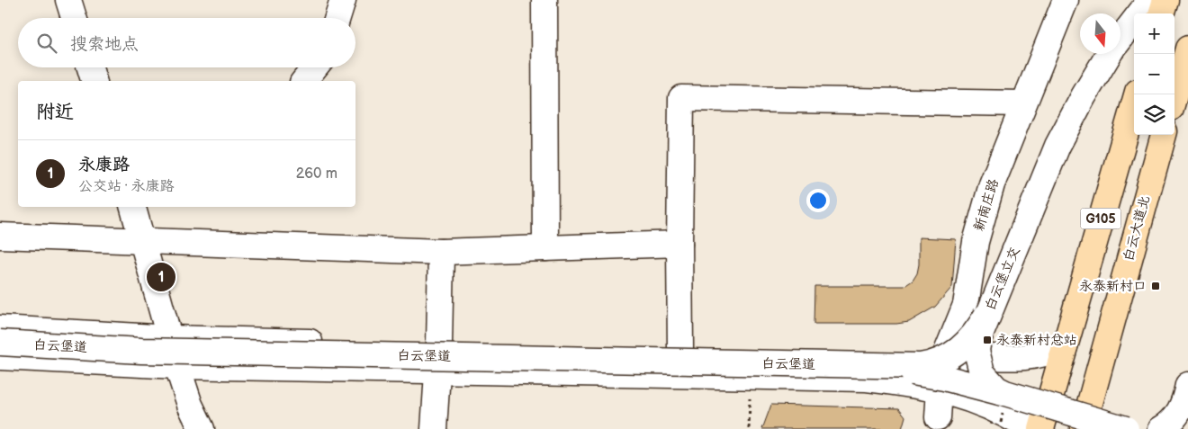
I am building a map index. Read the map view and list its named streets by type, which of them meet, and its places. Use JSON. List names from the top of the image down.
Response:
{
  "streets": {
    "highway": ["G105", "白云大道北"],
    "street": ["新南庄路", "白云堡立交", "白云堡道"]
  },
  "places": {
    "transit": ["永泰新村口", "永泰新村总站"]
  },
  "north": "bottom",
  "page": {
    "map_buttons": ["+", "−"],
    "search": "搜索地点",
    "heading": "附近",
    "list": [
      {
        "mark": "1",
        "name": "永康路",
        "note": "公交站 · 永康路",
        "value": "260 m"
      }
    ],
    "pins": "1"
  }
}
